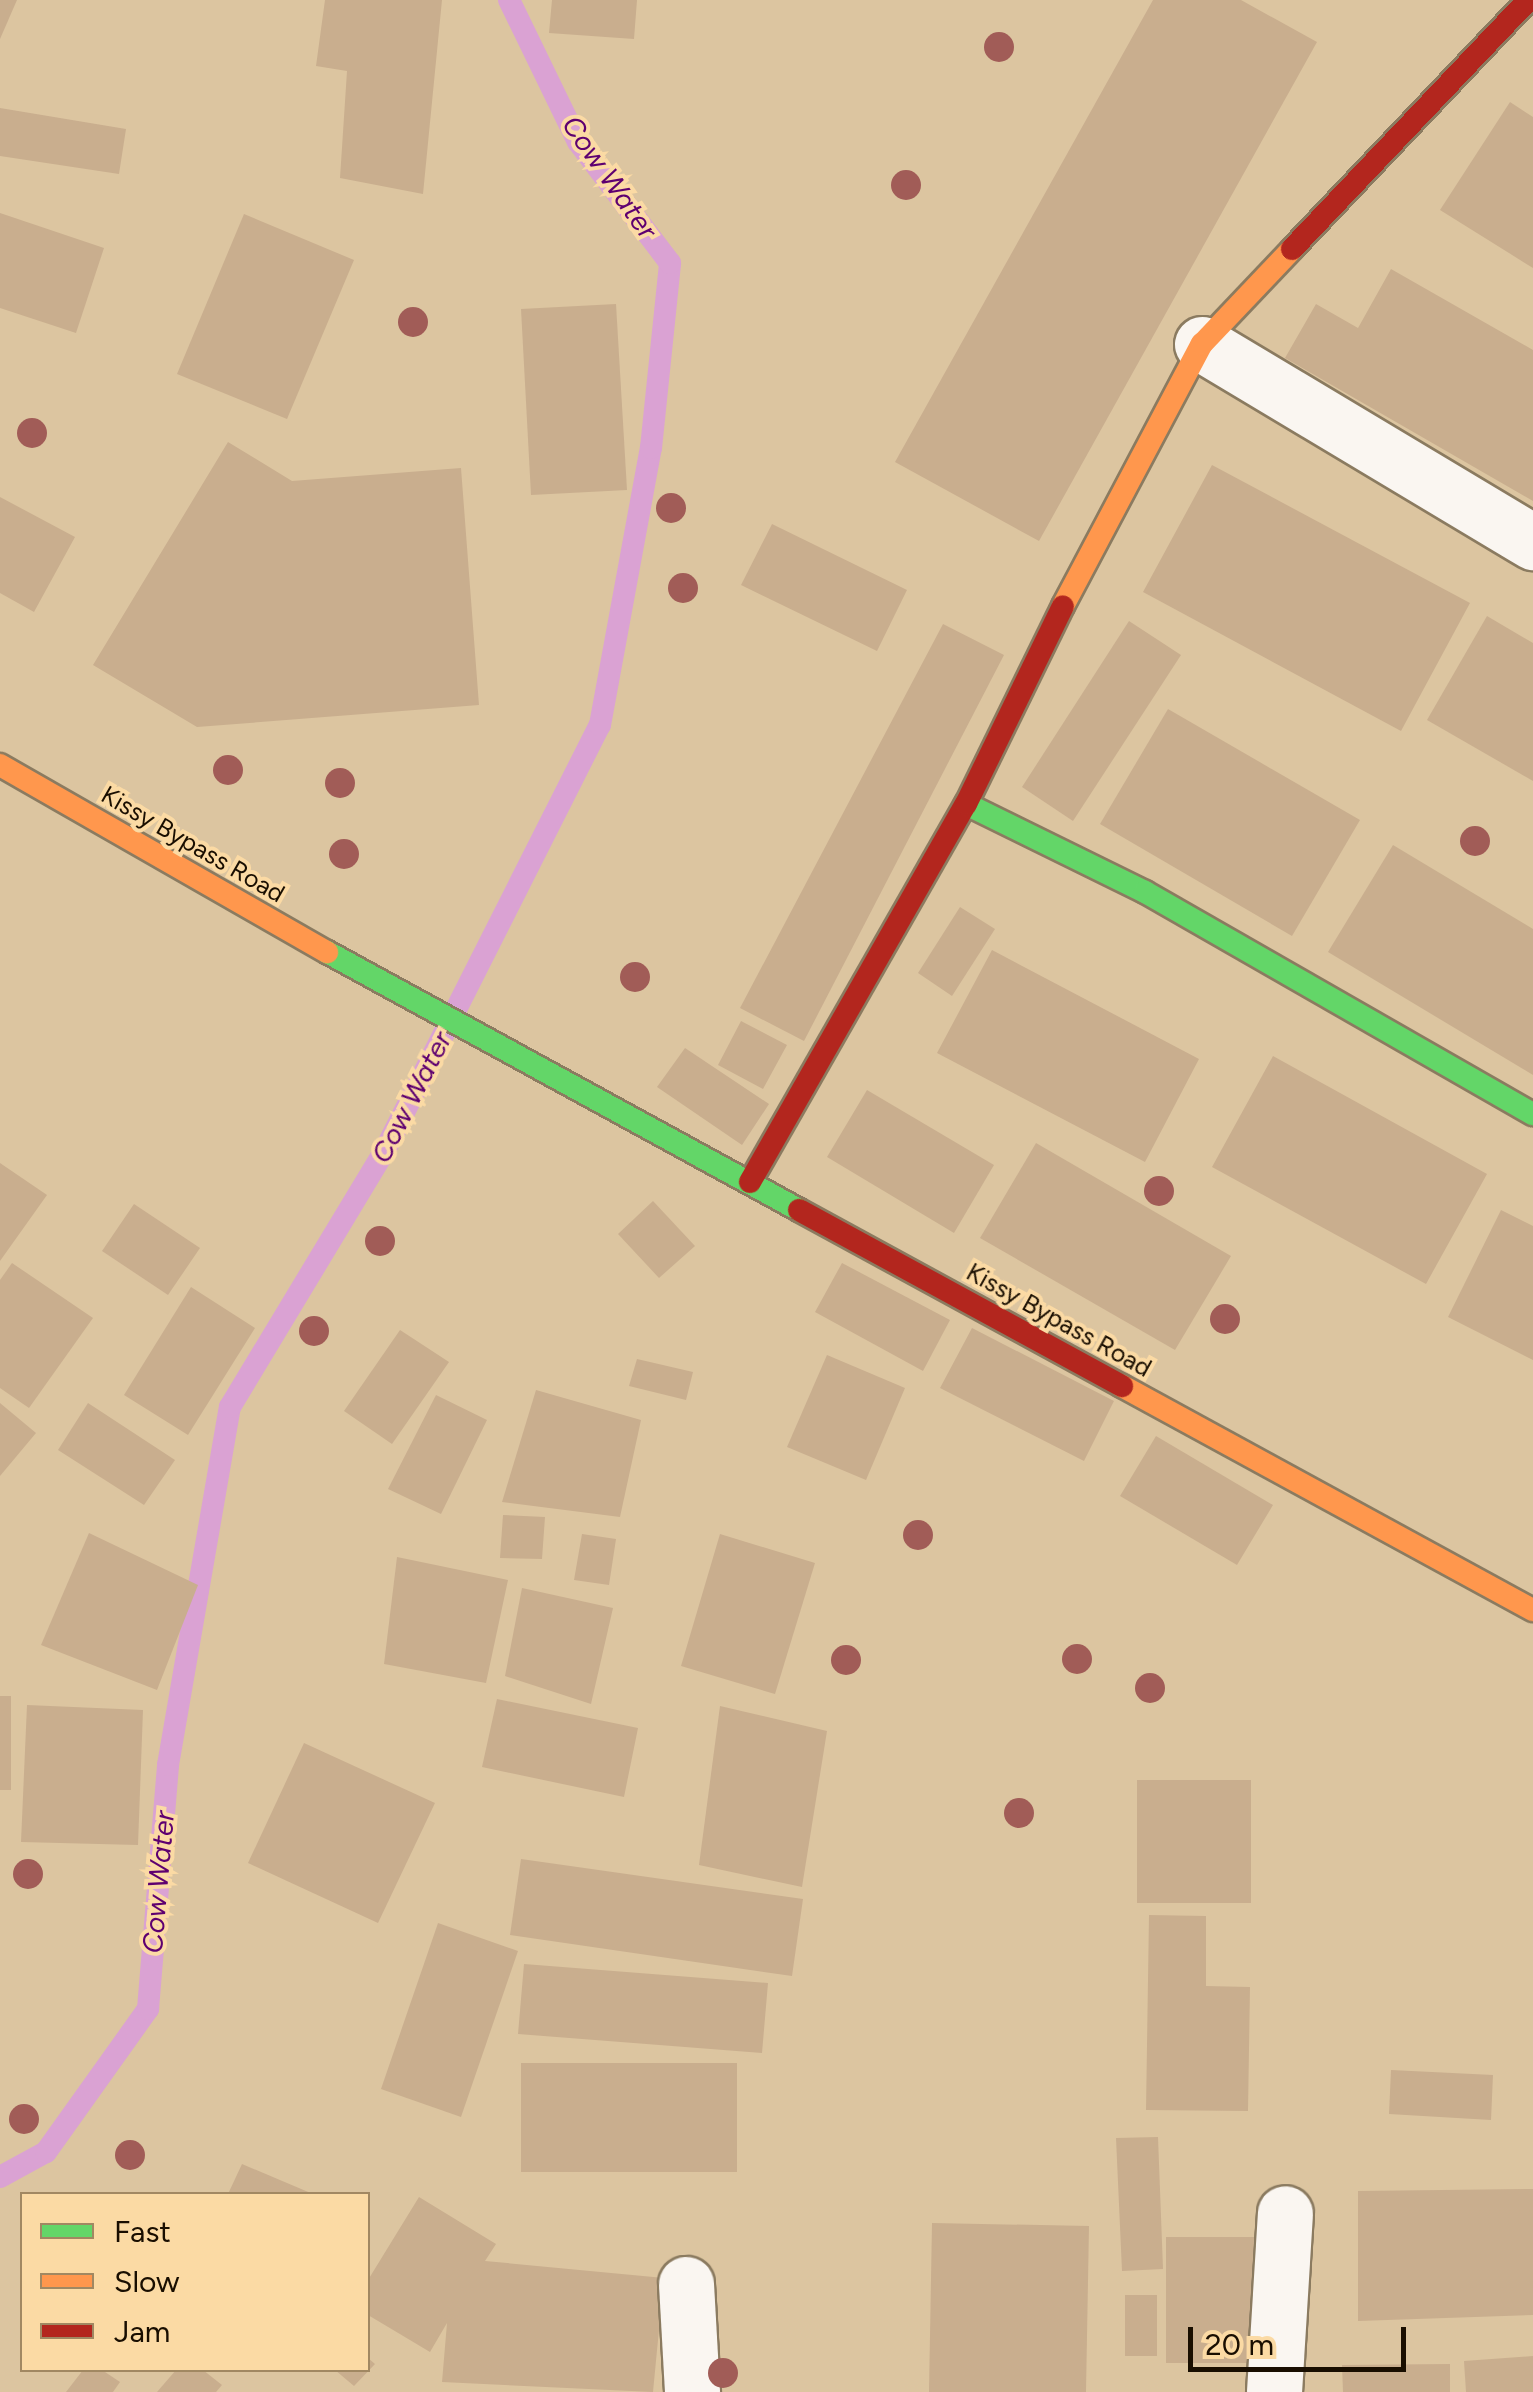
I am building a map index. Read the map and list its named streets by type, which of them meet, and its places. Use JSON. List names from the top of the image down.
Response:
{
  "streets": {
    "street": ["Kissy Bypass Road"]
  },
  "water": ["Cow Water"],
  "legend": ["Fast", "Slow", "Jam"],
  "scale_bar": "20 m"
}
